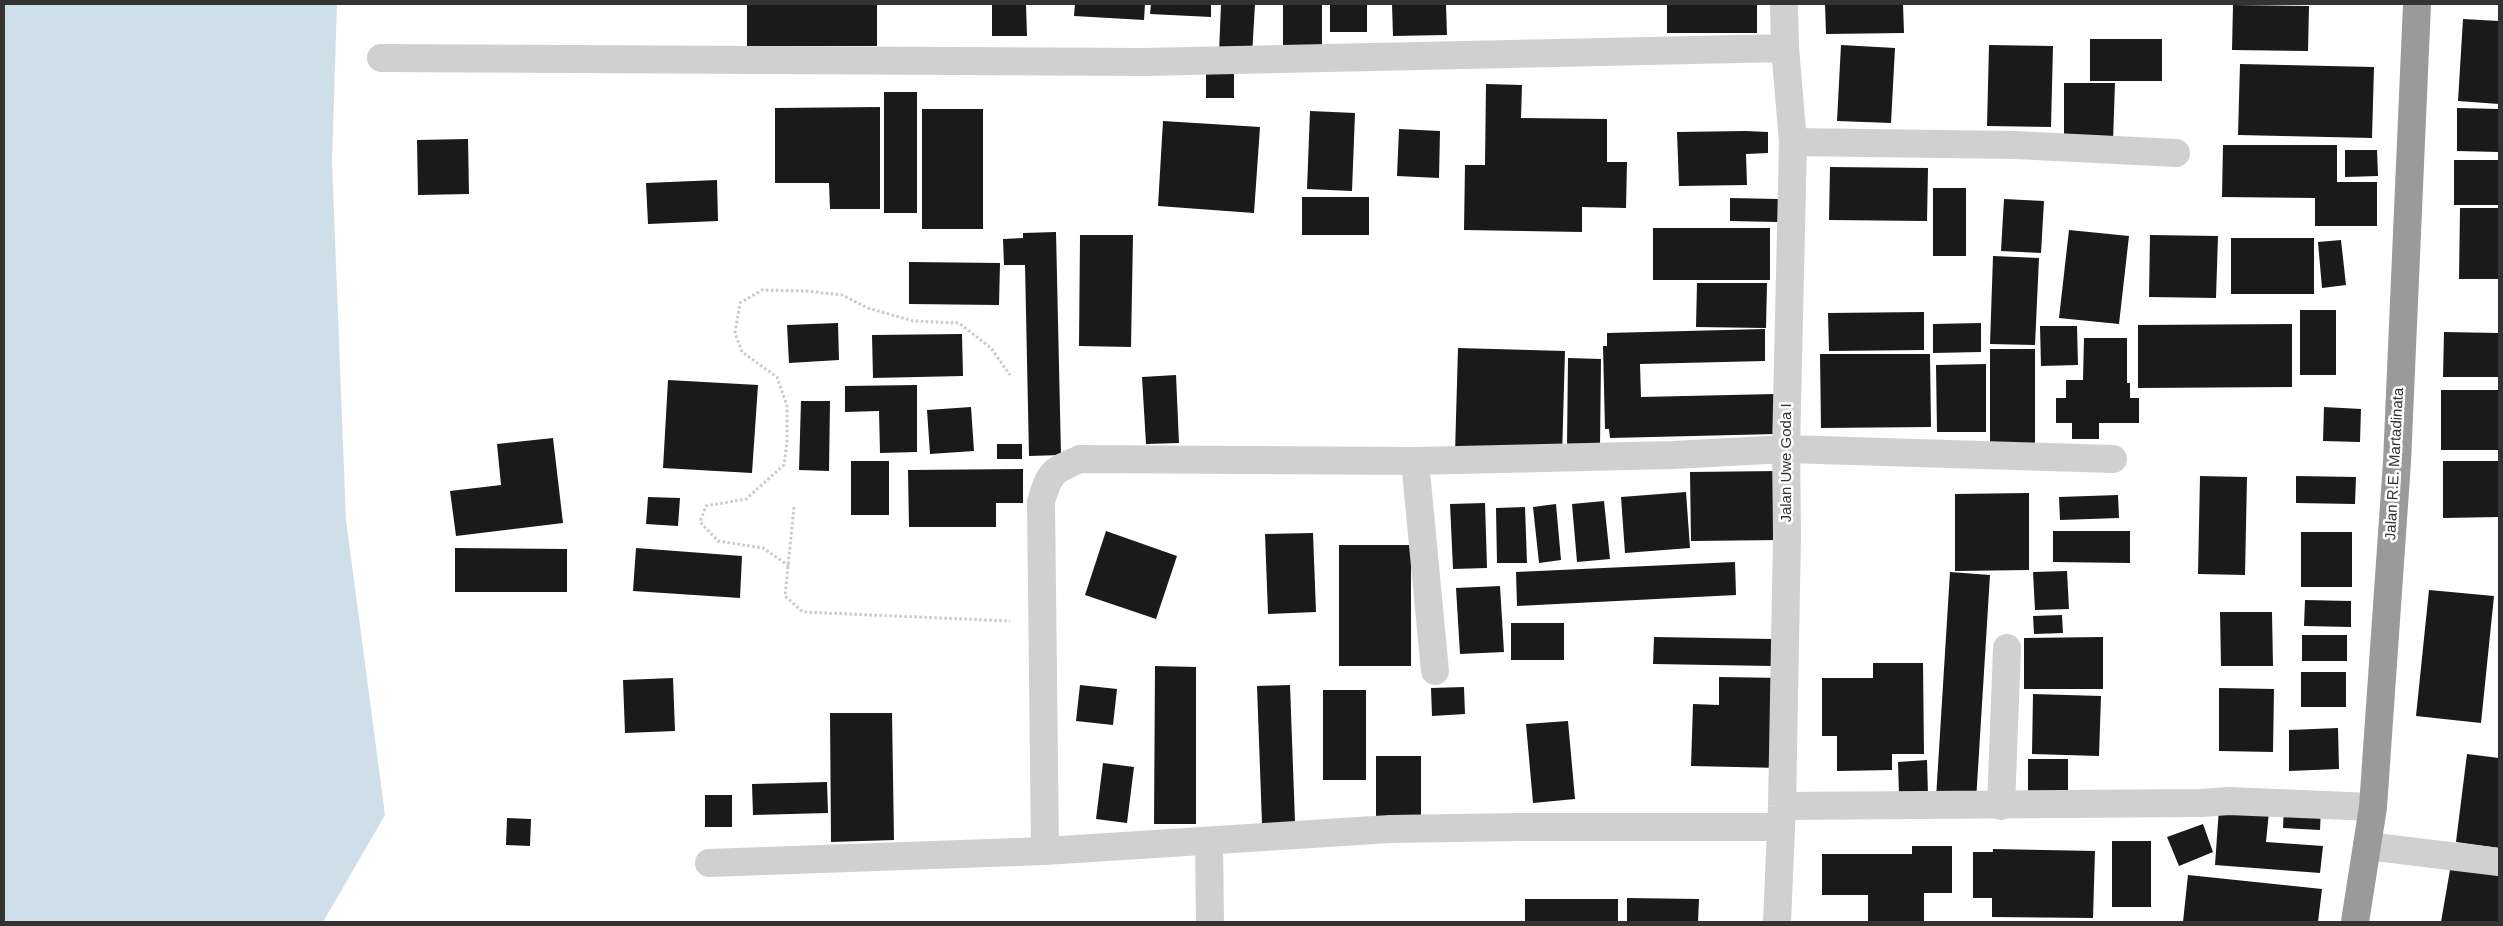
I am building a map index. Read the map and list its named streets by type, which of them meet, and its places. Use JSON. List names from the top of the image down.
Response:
{
  "streets": {
    "highway": ["Jalan R.E. Martadinata"],
    "street": ["Jalan Uwe Goda I"]
  }
}
